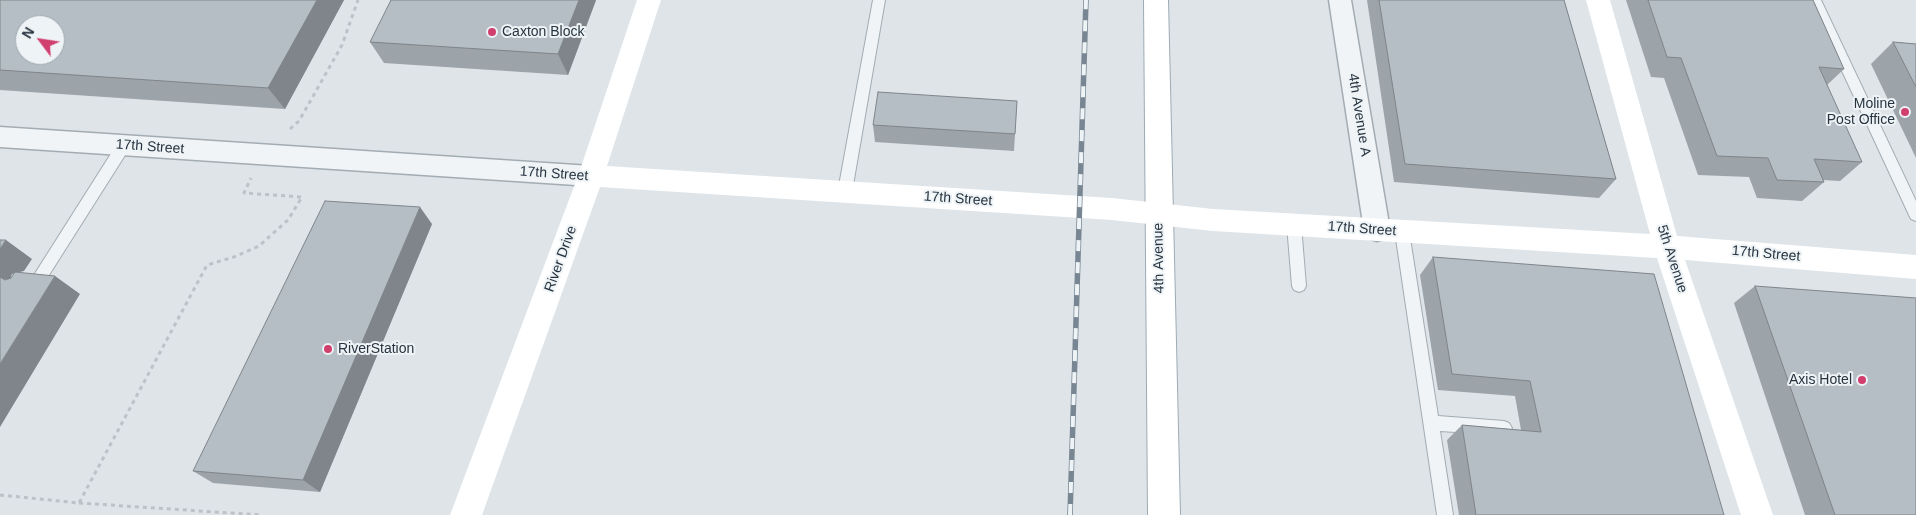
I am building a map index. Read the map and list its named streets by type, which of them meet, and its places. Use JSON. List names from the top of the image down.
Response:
{
  "streets": {
    "street": [
      "4th Avenue A",
      "17th Street",
      "4th Avenue",
      "River Drive",
      "5th Avenue"
    ]
  },
  "crossings": [
    ["4th Avenue A", "17th Street"],
    ["17th Street", "4th Avenue"],
    ["17th Street", "River Drive"],
    ["17th Street", "5th Avenue"]
  ],
  "places": [
    "Caxton Block",
    "Moline Post Office",
    "RiverStation",
    "Axis Hotel"
  ],
  "north": "top left"
}
